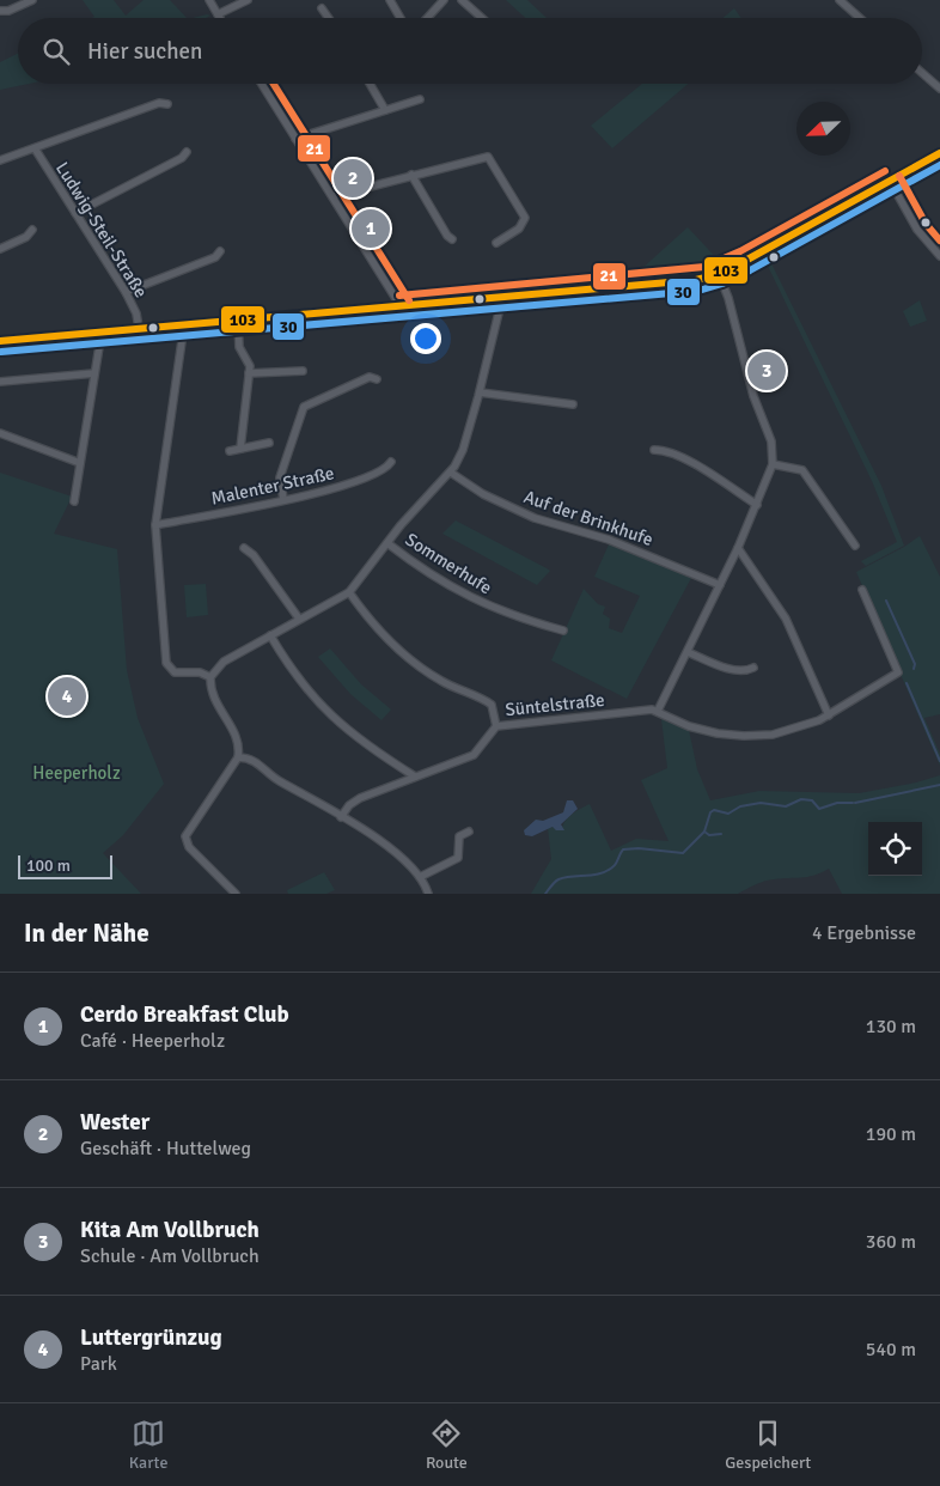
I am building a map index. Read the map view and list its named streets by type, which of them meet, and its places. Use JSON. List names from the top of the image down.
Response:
{
  "streets": {
    "street": [
      "Ludwig-Steil-Straße",
      "Malenter Straße",
      "Auf der Brinkhufe",
      "Sommerhufe",
      "Süntelstraße"
    ]
  },
  "parks": ["Heeperholz"],
  "lines": ["transit line 21", "transit line 103", "transit line 30"],
  "scale_bar": "100 m",
  "north": "bottom left",
  "page": {
    "search": "Hier suchen",
    "pins": [
      "2",
      "1",
      "3",
      "4"
    ],
    "scale": "100 m",
    "heading": ["In der Nähe", "4 Ergebnisse"],
    "list": [
      {
        "mark": "1",
        "name": "Cerdo Breakfast Club",
        "note": "Café · Heeperholz",
        "value": "130 m"
      },
      {
        "mark": "2",
        "name": "Wester",
        "note": "Geschäft · Huttelweg",
        "value": "190 m"
      },
      {
        "mark": "3",
        "name": "Kita Am Vollbruch",
        "note": "Schule · Am Vollbruch",
        "value": "360 m"
      },
      {
        "mark": "4",
        "name": "Luttergrünzug",
        "note": "Park",
        "value": "540 m"
      }
    ],
    "nav": ["Karte", "Route", "Gespeichert"]
  }
}
